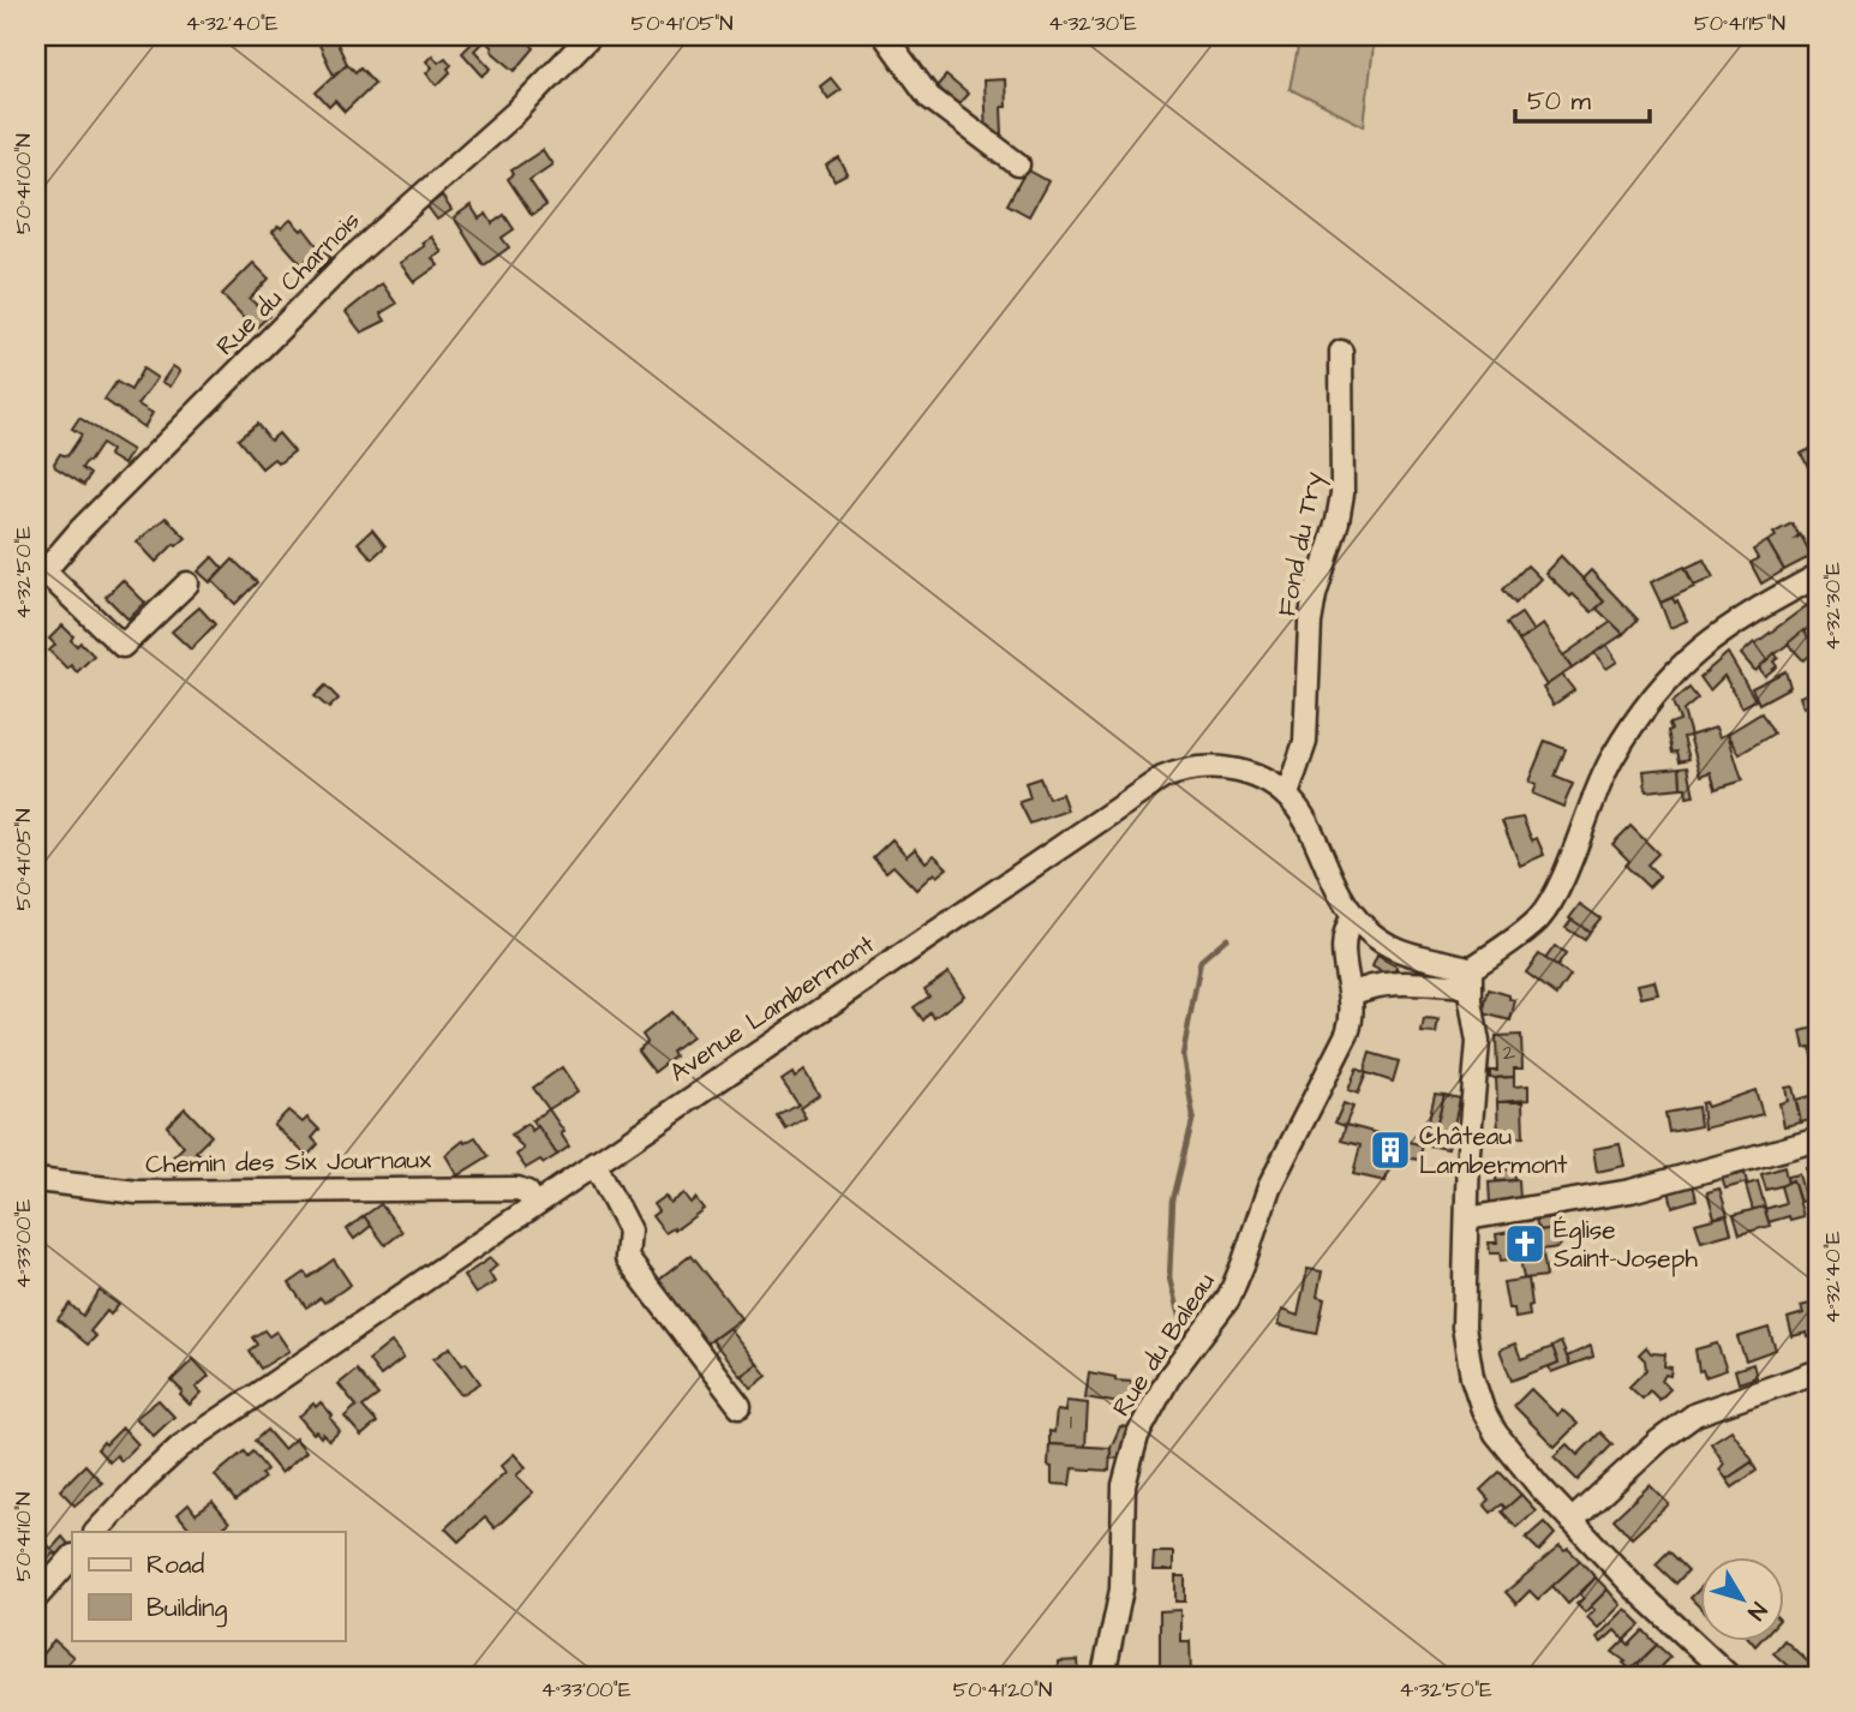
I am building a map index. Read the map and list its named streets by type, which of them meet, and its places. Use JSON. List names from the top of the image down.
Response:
{
  "streets": {
    "street": [
      "Rue du Charnois",
      "Fond du Try",
      "Avenue Lambermont",
      "Chemin des Six Journaux",
      "Rue du Baleau"
    ]
  },
  "crossings": [
    ["Fond du Try", "Avenue Lambermont"],
    ["Avenue Lambermont", "Chemin des Six Journaux"],
    ["Avenue Lambermont", "Rue du Baleau"]
  ],
  "places": {
    "building": ["Château Lambermont"],
    "church": ["Église Saint-Joseph"]
  },
  "house_numbers": ["2", "1"],
  "legend": ["Road", "Building"],
  "scale_bar": "50 m",
  "north": "bottom right",
  "coordinates": [
    "4°32'40\"E",
    "50°41'05\"N",
    "4°32'30\"E",
    "50°41'15\"N",
    "50°41'00\"N",
    "4°32'50\"E",
    "4°33'00\"E",
    "50°41'10\"N",
    "50°41'20\"N"
  ]
}
